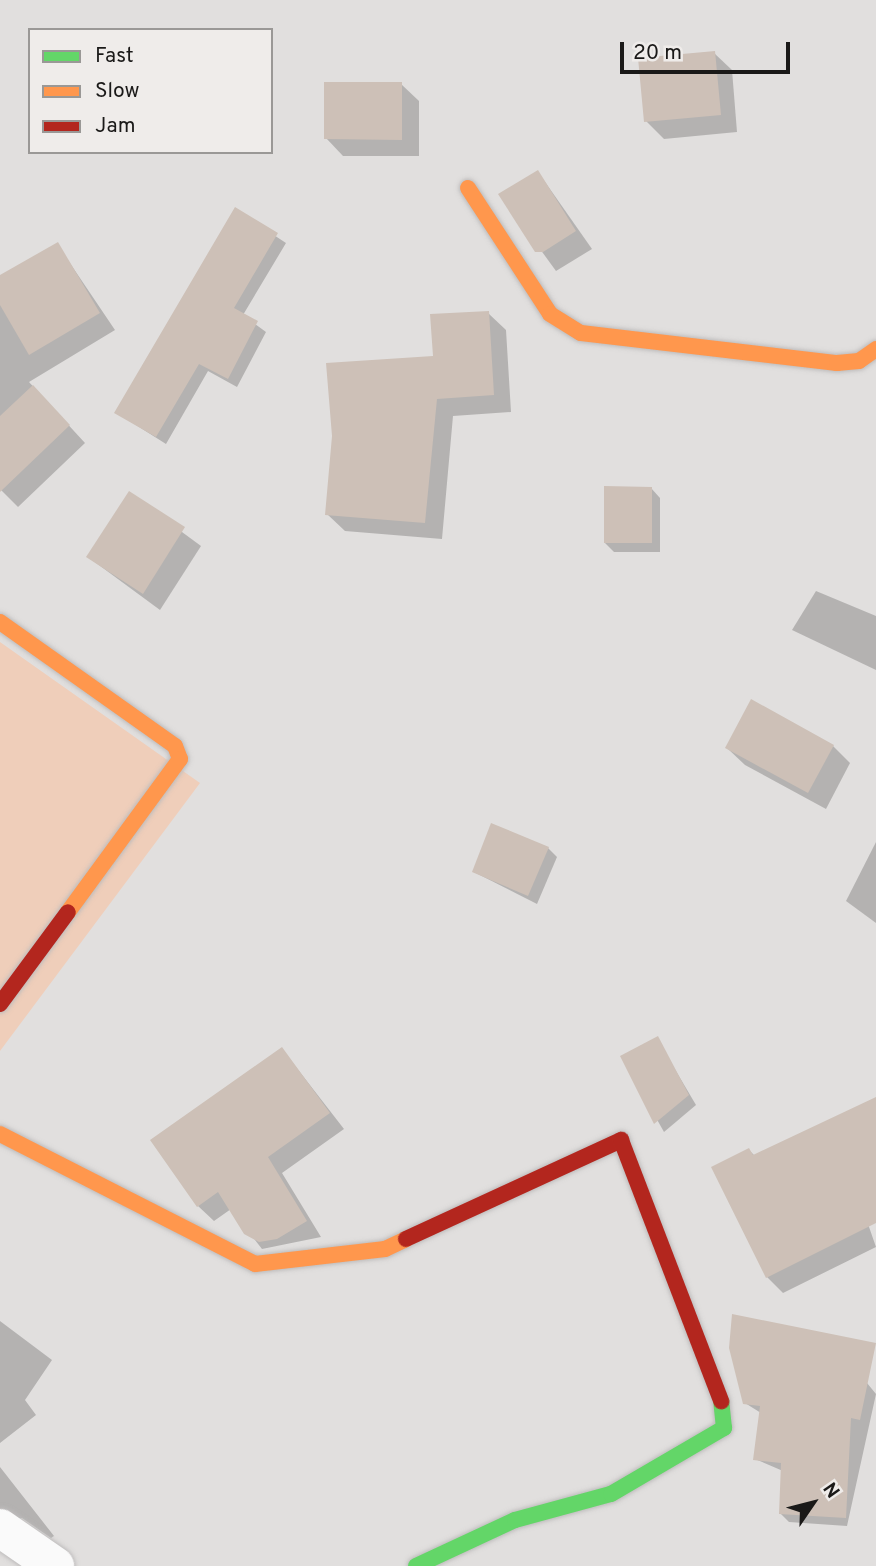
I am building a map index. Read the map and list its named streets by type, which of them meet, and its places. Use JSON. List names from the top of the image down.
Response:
{
  "legend": ["Fast", "Slow", "Jam"],
  "scale_bar": "20 m",
  "north": "top right"
}
